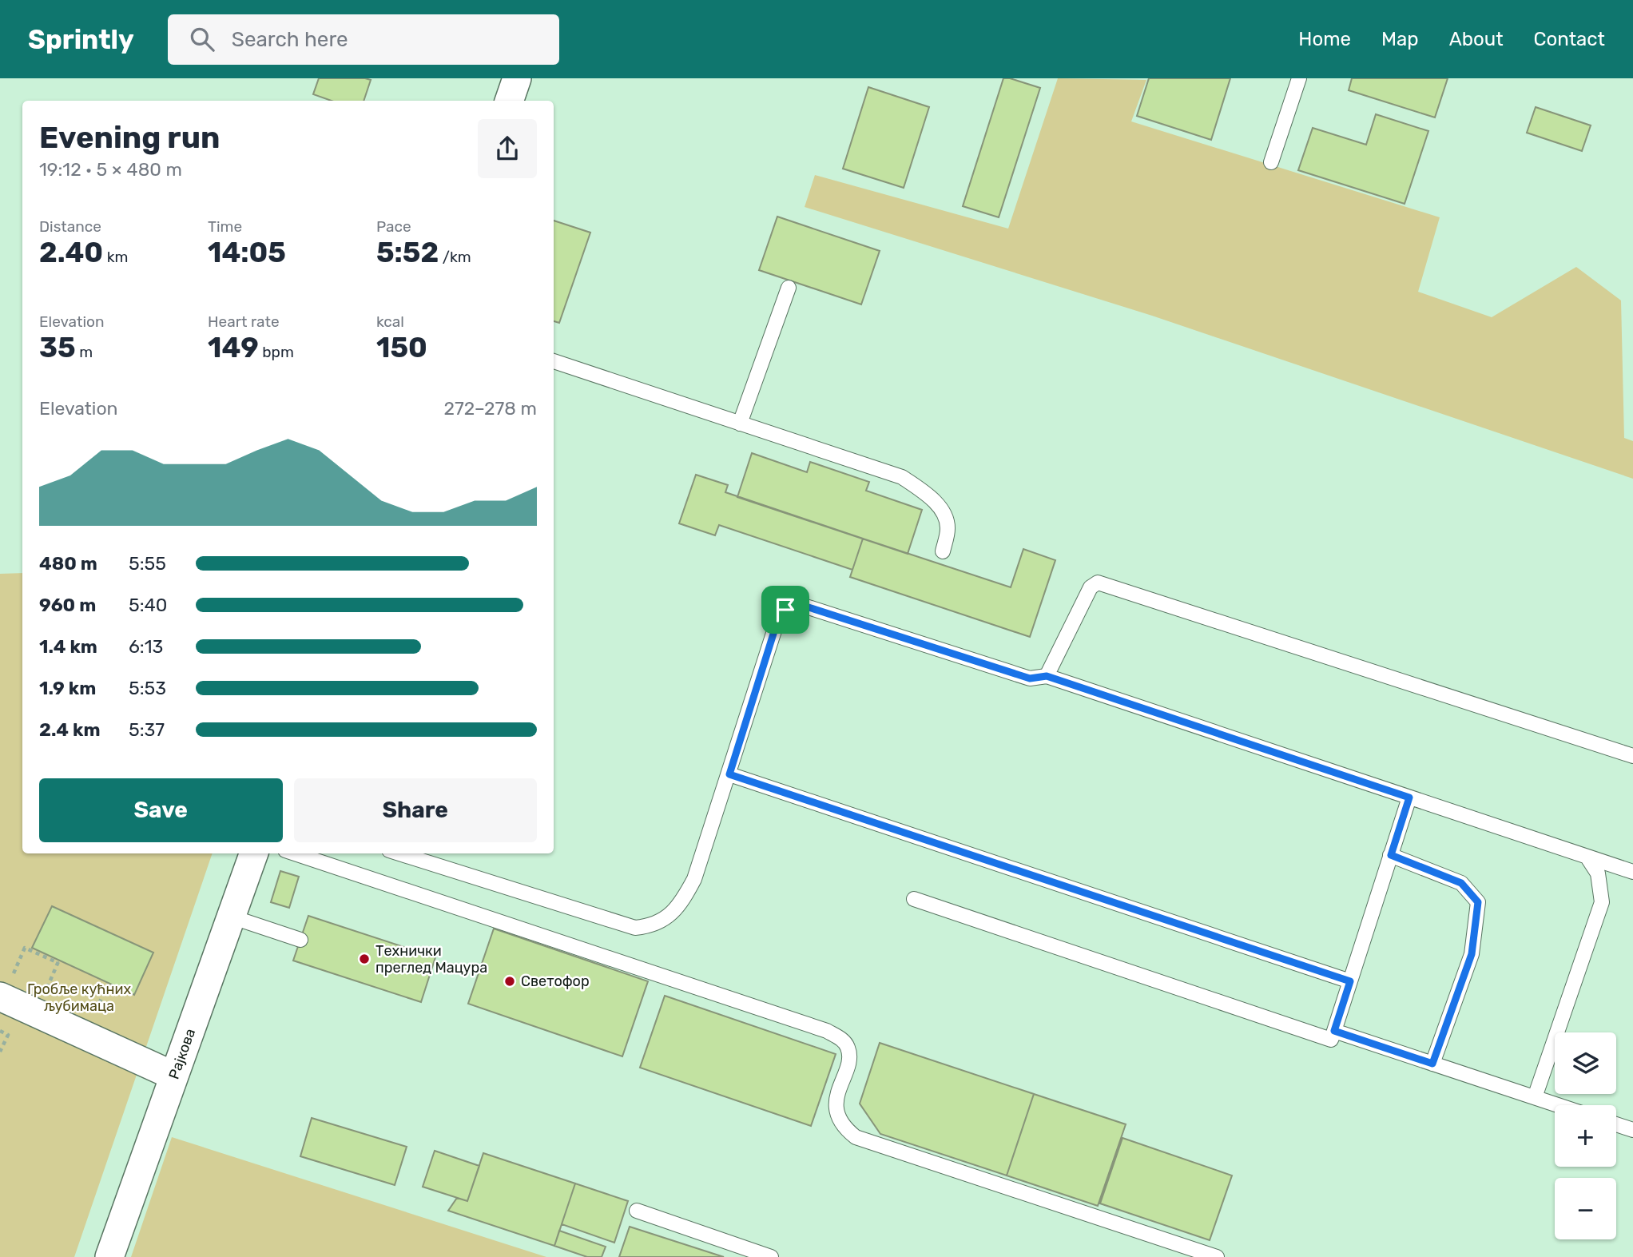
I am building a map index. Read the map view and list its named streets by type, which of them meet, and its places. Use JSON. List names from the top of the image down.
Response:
{
  "streets": {
    "street": ["Рајкова"]
  },
  "parks": ["Гробље кућних љубимаца"],
  "places": ["Технички преглед Мацура", "Светофор"],
  "page": {
    "header": "Sprintly",
    "search": "Search here",
    "nav": [
      "Home",
      "Map",
      "About",
      "Contact"
    ],
    "heading": ["Evening run", "19:12 · 5 × 480 m"],
    "stats": [
      ["Distance", "2.40 km"],
      ["Time", "14:05"],
      ["Pace", "5:52 /km"],
      ["Elevation", "35 m"],
      ["Heart rate", "149 bpm"],
      ["kcal", "150"]
    ],
    "chart": ["Elevation", "272–278 m"],
    "list": [
      {
        "name": "480 m",
        "note": "5:55"
      },
      {
        "name": "960 m",
        "note": "5:40"
      },
      {
        "name": "1.4 km",
        "note": "6:13"
      },
      {
        "name": "1.9 km",
        "note": "5:53"
      },
      {
        "name": "2.4 km",
        "note": "5:37"
      }
    ],
    "buttons": ["Save", "Share"],
    "map_buttons": ["+", "−"]
  }
}
